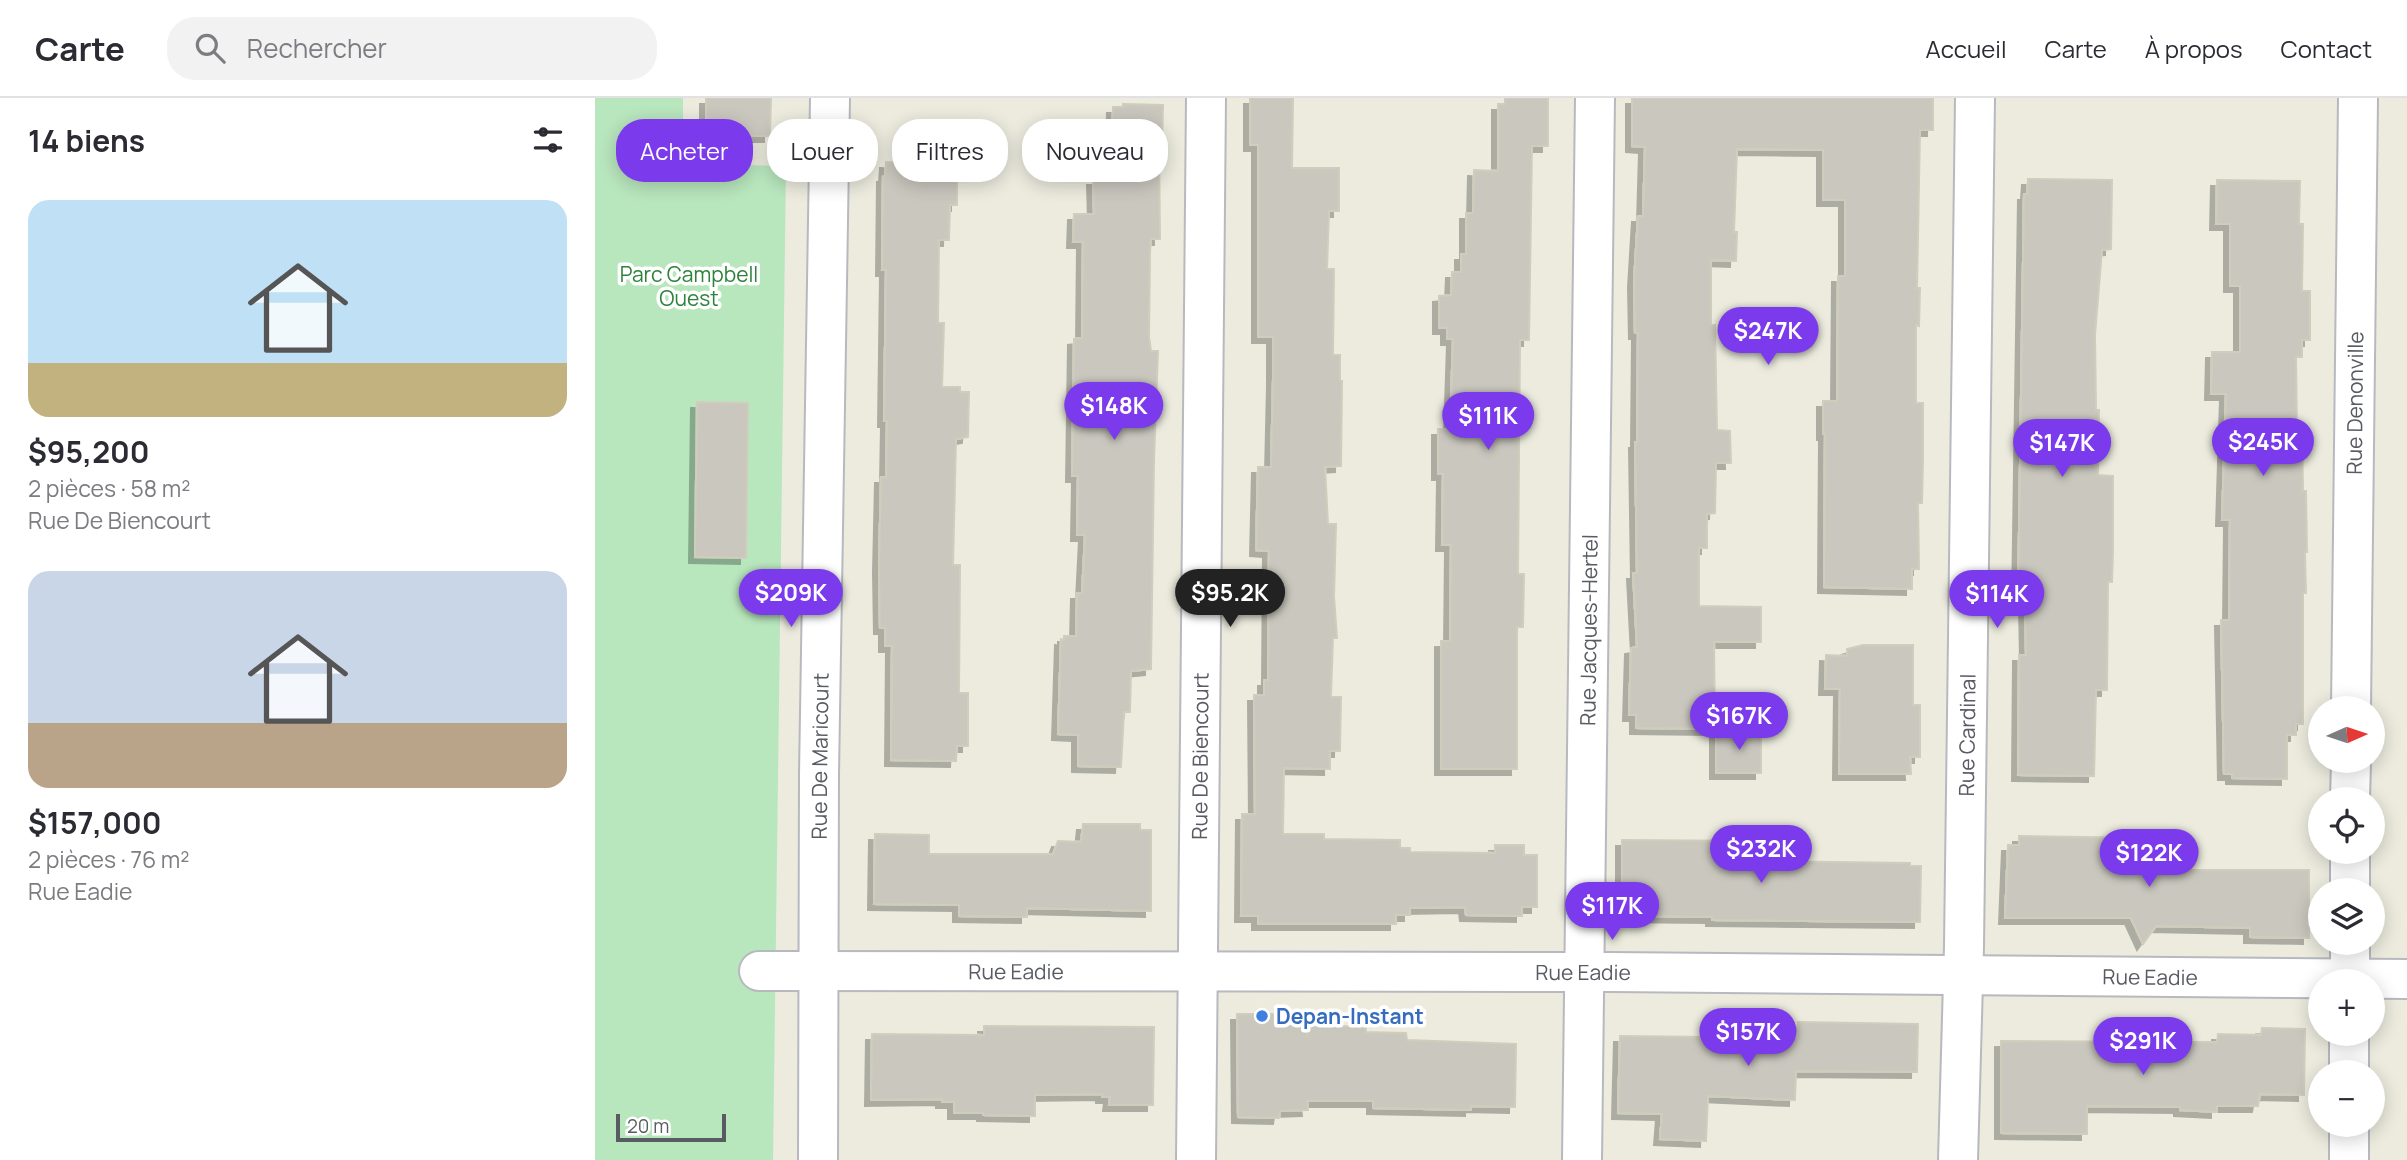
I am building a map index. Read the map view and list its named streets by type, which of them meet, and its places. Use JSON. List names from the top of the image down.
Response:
{
  "streets": {
    "street": [
      "Rue Denonville",
      "Rue Jacques-Hertel",
      "Rue Cardinal",
      "Rue De Maricourt",
      "Rue De Biencourt",
      "Rue Eadie"
    ]
  },
  "crossings": [
    ["Rue Jacques-Hertel", "Rue Eadie"],
    ["Rue Cardinal", "Rue Eadie"],
    ["Rue De Maricourt", "Rue Eadie"],
    ["Rue De Biencourt", "Rue Eadie"]
  ],
  "parks": ["Parc Campbell Ouest"],
  "places": ["Depan-Instant"],
  "scale_bar": "20 m",
  "north": "right",
  "page": {
    "header": "Carte",
    "search": "Rechercher",
    "nav": [
      "Accueil",
      "Carte",
      "À propos",
      "Contact"
    ],
    "heading": "14 biens",
    "chip": [
      "Acheter",
      "Louer",
      "Filtres",
      "Nouveau"
    ],
    "list": [
      {
        "name": "$95,200",
        "note": "2 pièces · 58 m² · Rue De Biencourt"
      },
      {
        "name": "$157,000",
        "note": "2 pièces · 76 m² · Rue Eadie"
      }
    ],
    "price": [
      "$247K",
      "$148K",
      "$111K",
      "$245K",
      "$147K",
      "$209K",
      "$95.2K",
      "$114K",
      "$167K",
      "$232K",
      "$122K",
      "$117K",
      "$157K",
      "$291K"
    ],
    "map_buttons": ["+", "−"],
    "scale": "20 m"
  }
}
